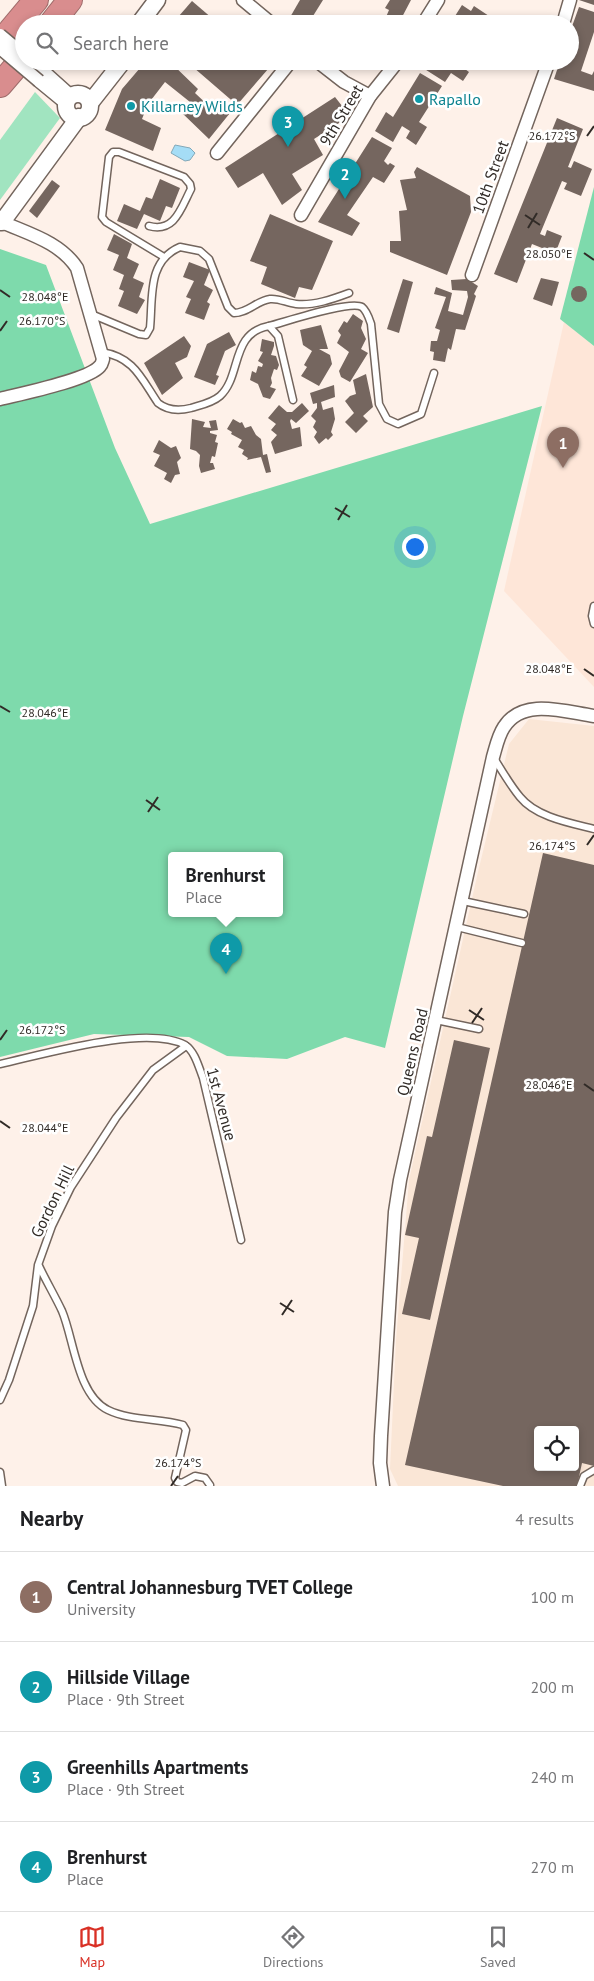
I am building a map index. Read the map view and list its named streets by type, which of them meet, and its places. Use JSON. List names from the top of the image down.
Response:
{
  "streets": {
    "street": ["9th Street", "10th Street", "Queens Road"],
    "lane": ["1st Avenue", "Gordon Hill"]
  },
  "crossings": [
    ["1st Avenue", "Gordon Hill"]
  ],
  "places": ["Rapallo", "Killarney Wilds"],
  "page": {
    "search": "Search here",
    "pins": [
      "3",
      "2",
      "1",
      "4"
    ],
    "popup": ["Brenhurst", "Place"],
    "heading": ["Nearby", "4 results"],
    "list": [
      {
        "mark": "1",
        "name": "Central Johannesburg TVET College",
        "note": "University",
        "value": "100 m"
      },
      {
        "mark": "2",
        "name": "Hillside Village",
        "note": "Place · 9th Street",
        "value": "200 m"
      },
      {
        "mark": "3",
        "name": "Greenhills Apartments",
        "note": "Place · 9th Street",
        "value": "240 m"
      },
      {
        "mark": "4",
        "name": "Brenhurst",
        "note": "Place",
        "value": "270 m"
      }
    ],
    "nav": ["Map", "Directions", "Saved"]
  },
  "coordinates": [
    "26.172°S",
    "28.050°E",
    "28.048°E",
    "26.170°S",
    "28.046°E",
    "26.174°S",
    "28.044°E"
  ]
}
